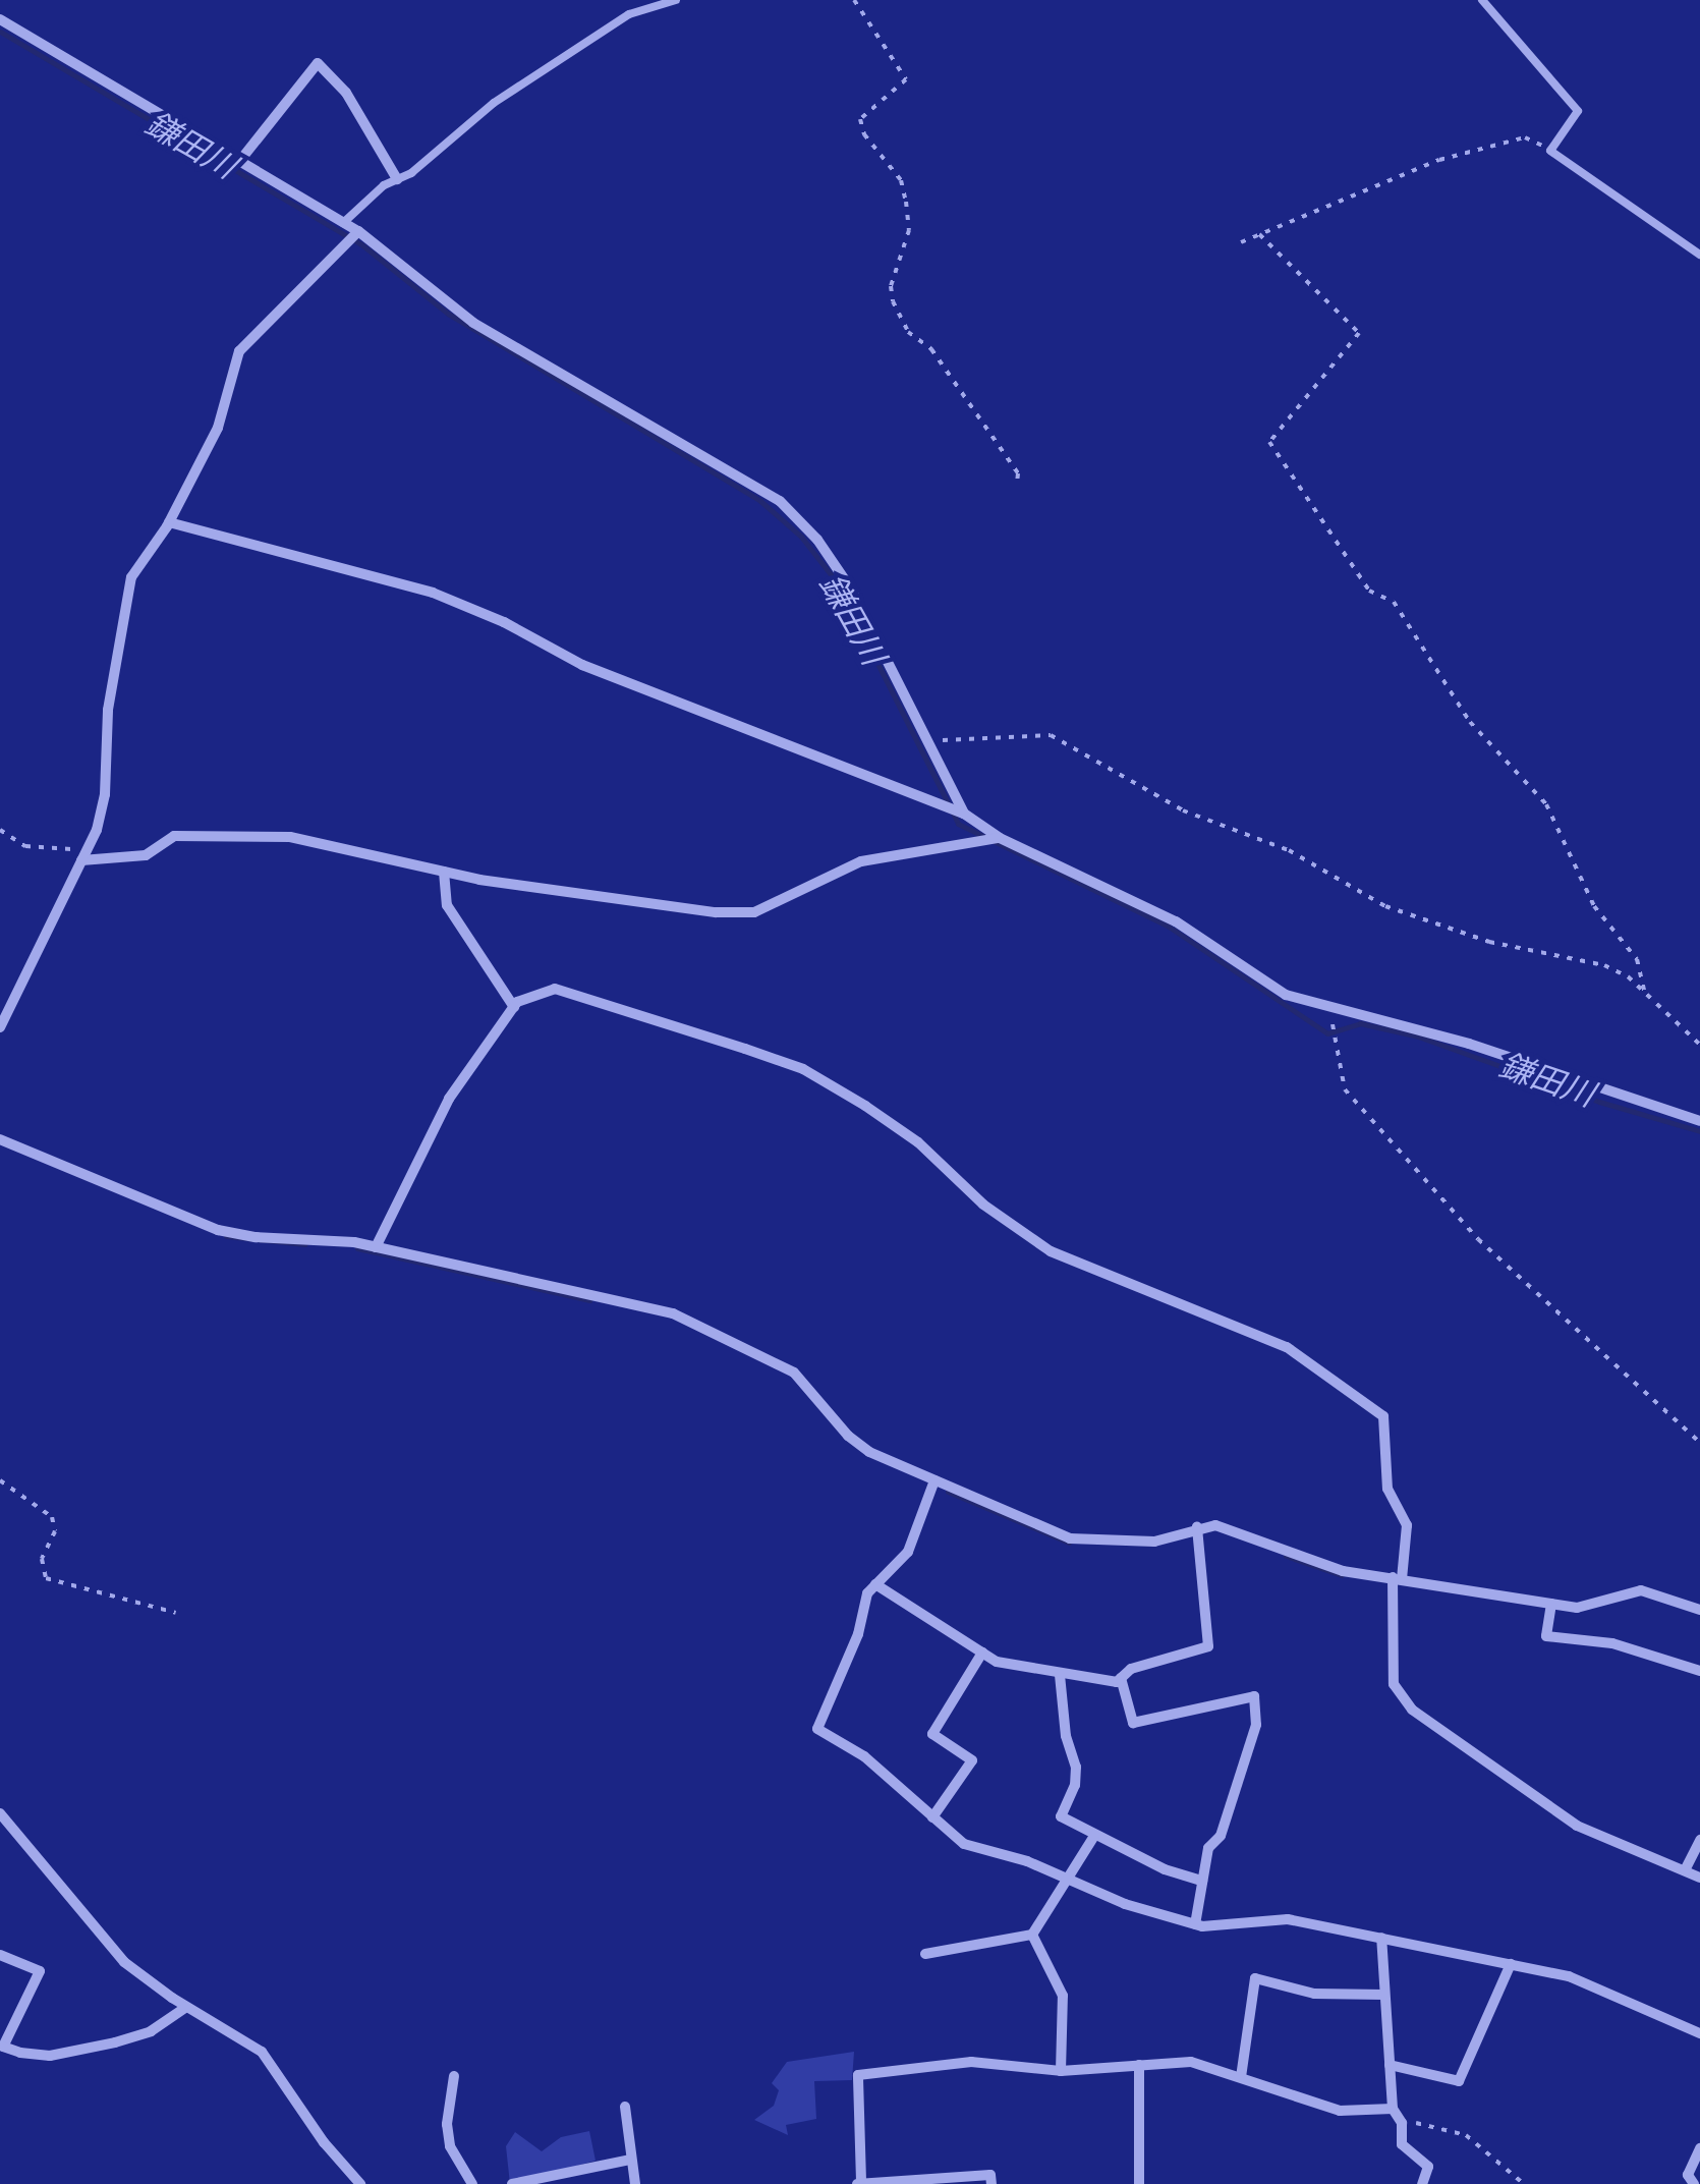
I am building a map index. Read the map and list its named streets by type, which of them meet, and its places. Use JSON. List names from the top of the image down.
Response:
{
  "water": ["鎌田川"]
}
